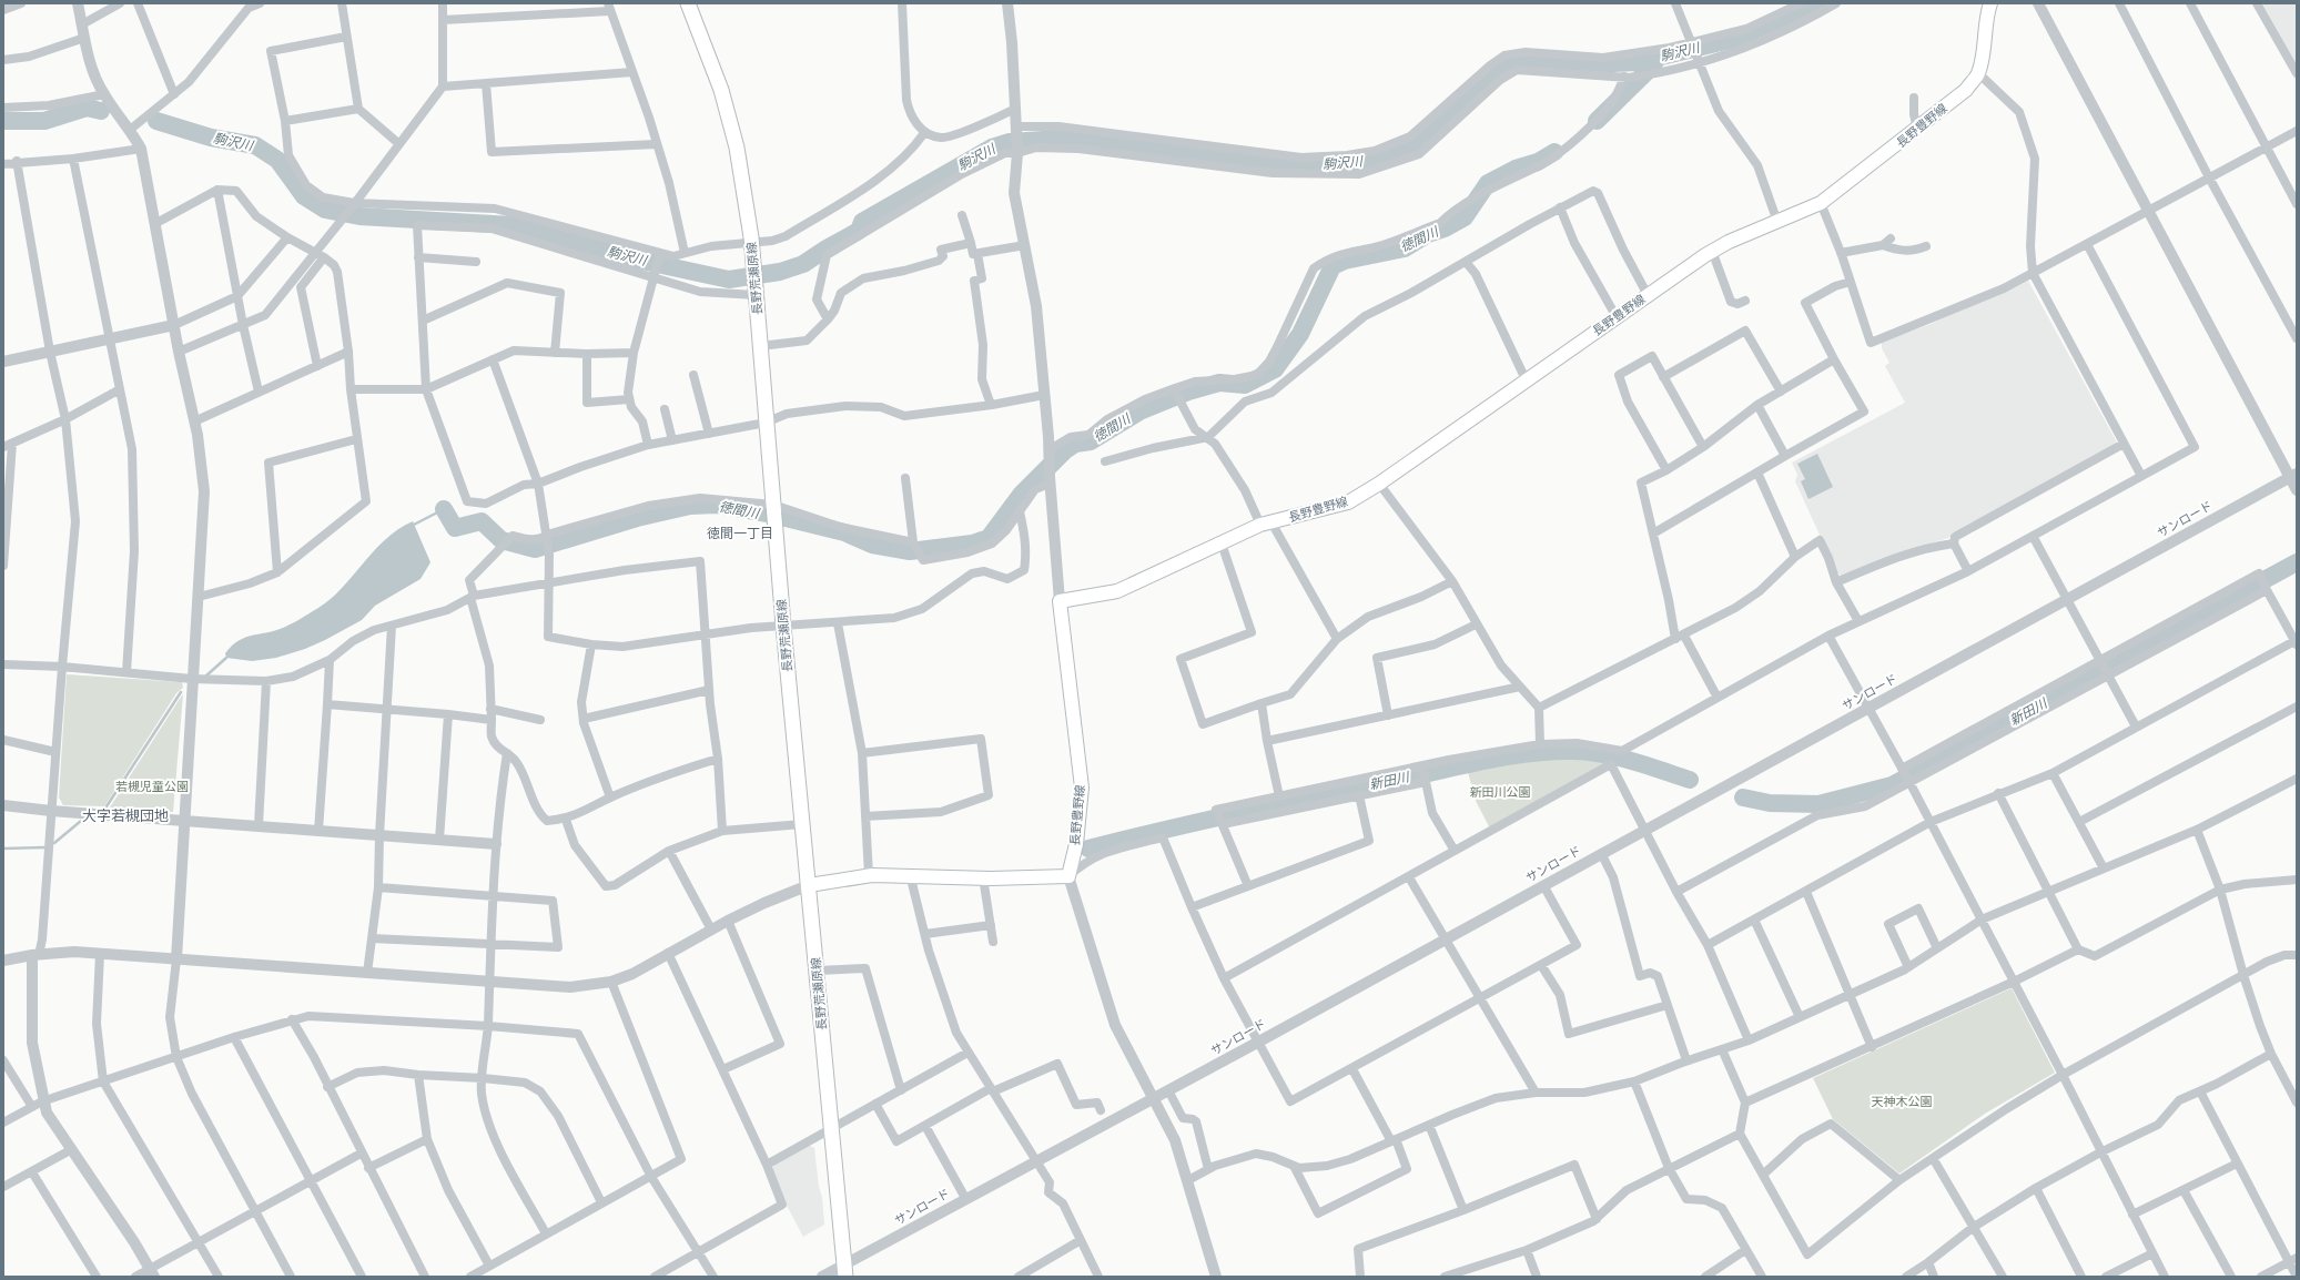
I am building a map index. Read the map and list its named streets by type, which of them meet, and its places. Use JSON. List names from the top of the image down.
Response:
{
  "streets": {
    "main road": ["長野豊野線", "長野荒瀬原線"],
    "street": ["サンロード"]
  },
  "crossings": [
    ["長野荒瀬原線", "サンロード"]
  ],
  "districts": ["徳間一丁目", "大字若槻団地"],
  "water": ["駒沢川", "徳間川", "新田川"],
  "parks": ["若槻児童公園", "新田川公園", "天神木公園"]
}
